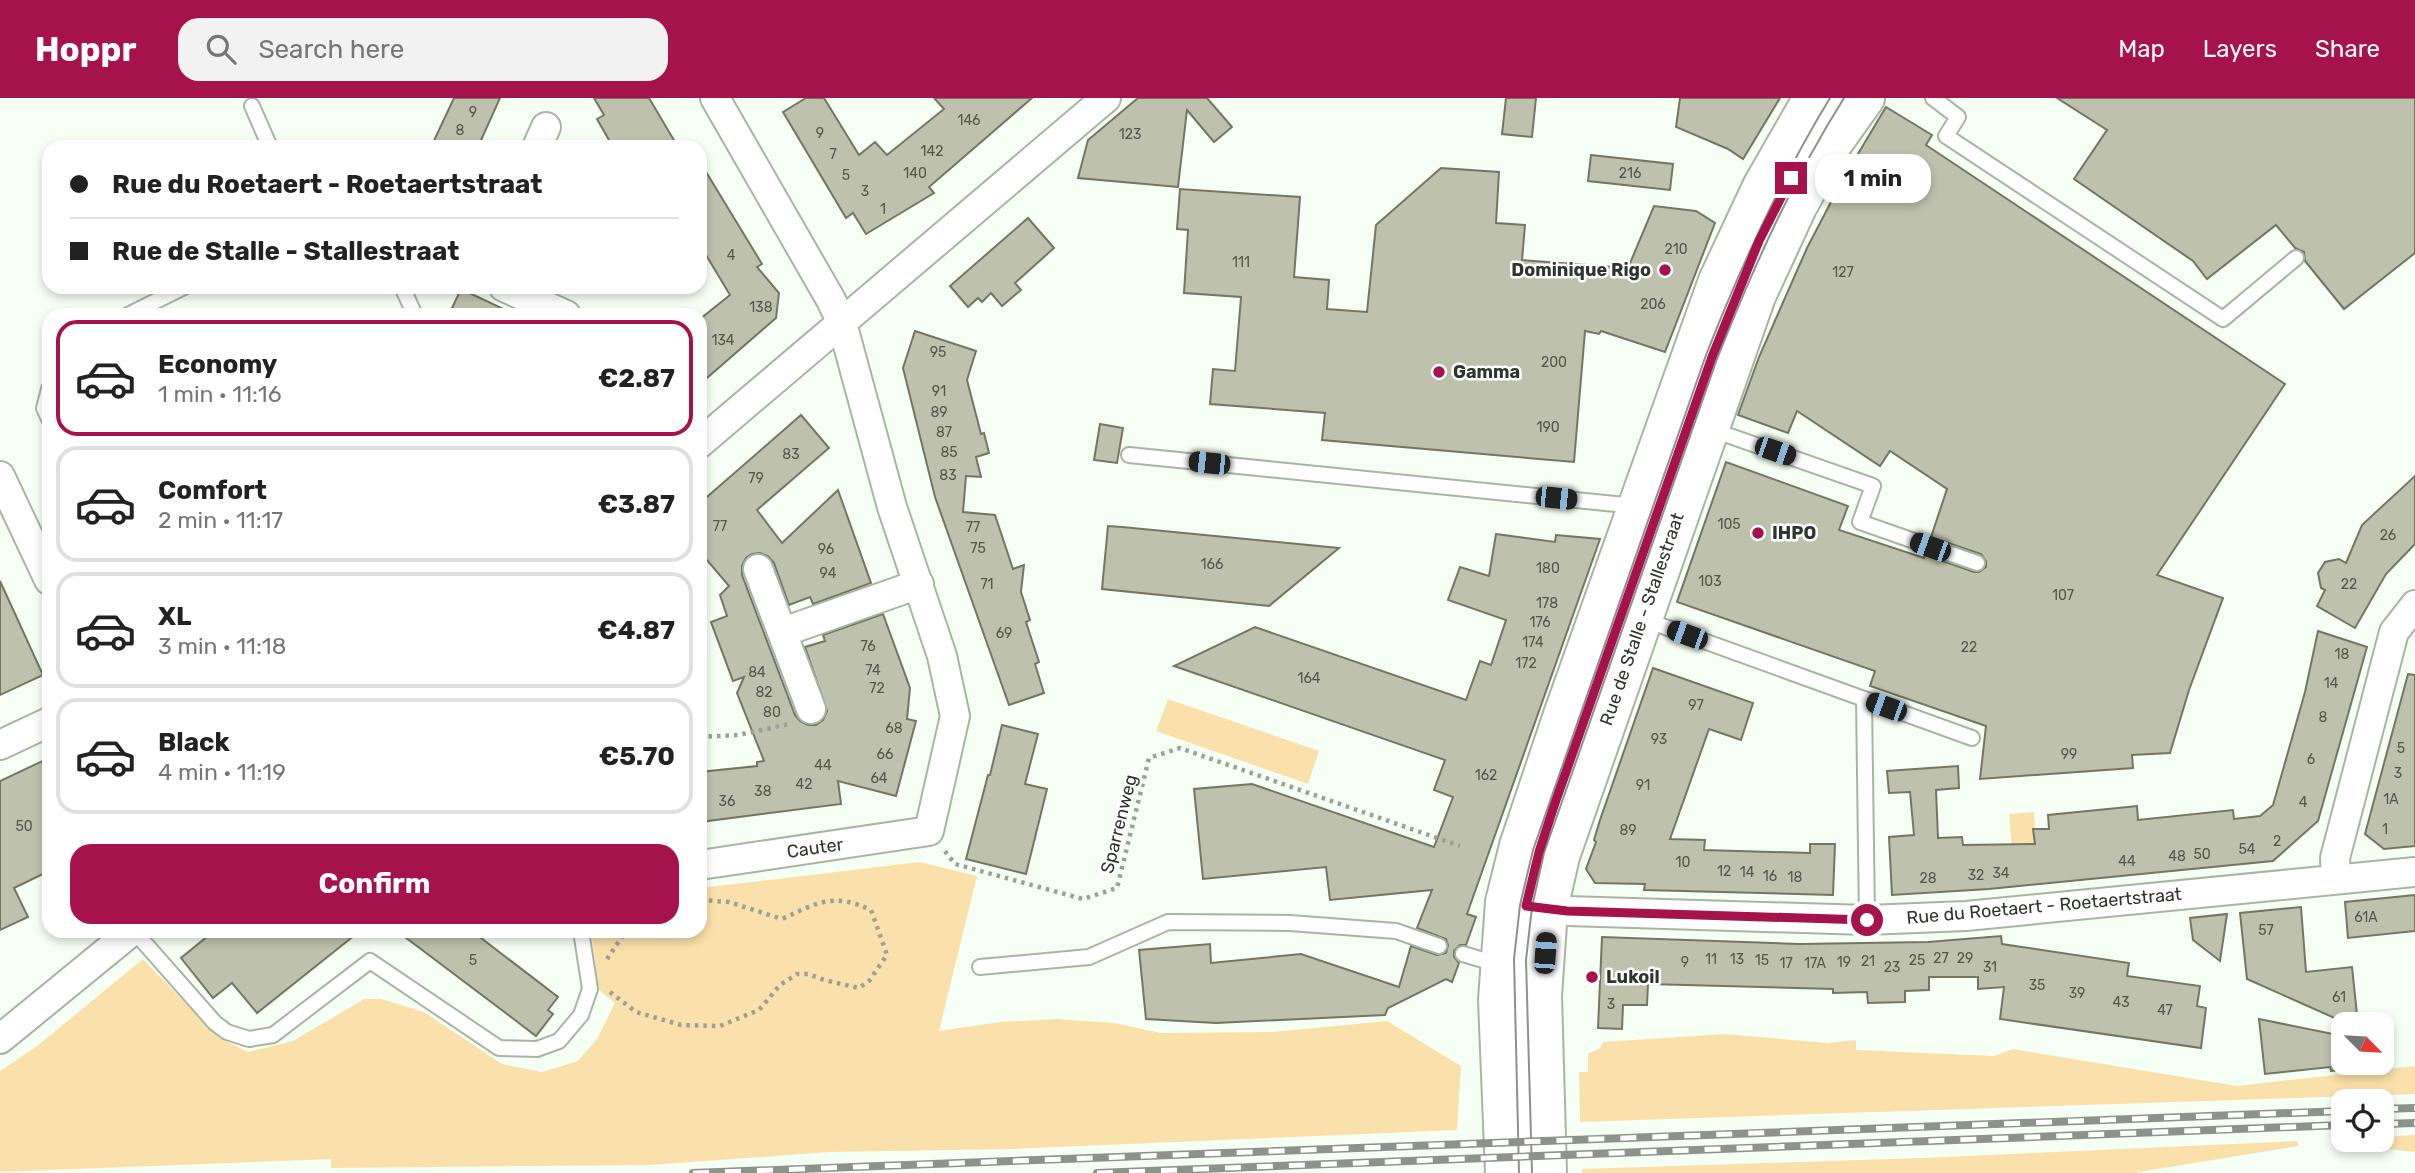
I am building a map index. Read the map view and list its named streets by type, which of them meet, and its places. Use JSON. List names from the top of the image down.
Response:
{
  "streets": {
    "main road": ["Rue de Stalle - Stallestraat"],
    "street": ["Cauter", "Rue du Roetaert - Roetaertstraat"],
    "path": ["Sparrenweg"]
  },
  "crossings": [
    ["Rue de Stalle - Stallestraat", "Rue du Roetaert - Roetaertstraat"],
    ["Sparrenweg", "Cauter"]
  ],
  "places": [
    "Dominique Rigo",
    "Gamma",
    "IHPO",
    "Lukoil"
  ],
  "house_numbers": [
    "9",
    "146",
    "8",
    "9",
    "123",
    "142",
    "7",
    "140",
    "216",
    "5",
    "3",
    "1",
    "210",
    "4",
    "111",
    "127",
    "206",
    "138",
    "134",
    "95",
    "200",
    "91",
    "89",
    "190",
    "87",
    "85",
    "83",
    "83",
    "79",
    "105",
    "77",
    "77",
    "26",
    "75",
    "96",
    "166",
    "180",
    "94",
    "103",
    "71",
    "22",
    "107",
    "178",
    "176",
    "69",
    "174",
    "76",
    "22",
    "18",
    "172",
    "74",
    "84",
    "164",
    "14",
    "72",
    "82",
    "97",
    "80",
    "8",
    "68",
    "93",
    "5",
    "66",
    "99",
    "6",
    "44",
    "3",
    "162",
    "64",
    "42",
    "91",
    "38",
    "1A",
    "36",
    "4",
    "50",
    "1",
    "89",
    "2",
    "54",
    "50",
    "48",
    "44",
    "10",
    "12",
    "14",
    "34",
    "32",
    "16",
    "18",
    "28",
    "61A",
    "57",
    "27",
    "29",
    "11",
    "13",
    "5",
    "15",
    "25",
    "21",
    "9",
    "19",
    "17",
    "17A",
    "23",
    "31",
    "35",
    "39",
    "61",
    "43",
    "3",
    "47"
  ],
  "north": "bottom right",
  "page": {
    "header": "Hoppr",
    "search": "Search here",
    "nav": ["Map", "Layers", "Share"],
    "banner": ["Rue du Roetaert - Roetaertstraat", "Rue de Stalle - Stallestraat"],
    "bubble": "1 min",
    "list": [
      {
        "name": "Economy",
        "note": "1 min · 11:16",
        "value": "€2.87"
      },
      {
        "name": "Comfort",
        "note": "2 min · 11:17",
        "value": "€3.87"
      },
      {
        "name": "XL",
        "note": "3 min · 11:18",
        "value": "€4.87"
      },
      {
        "name": "Black",
        "note": "4 min · 11:19",
        "value": "€5.70"
      }
    ],
    "buttons": "Confirm"
  }
}
